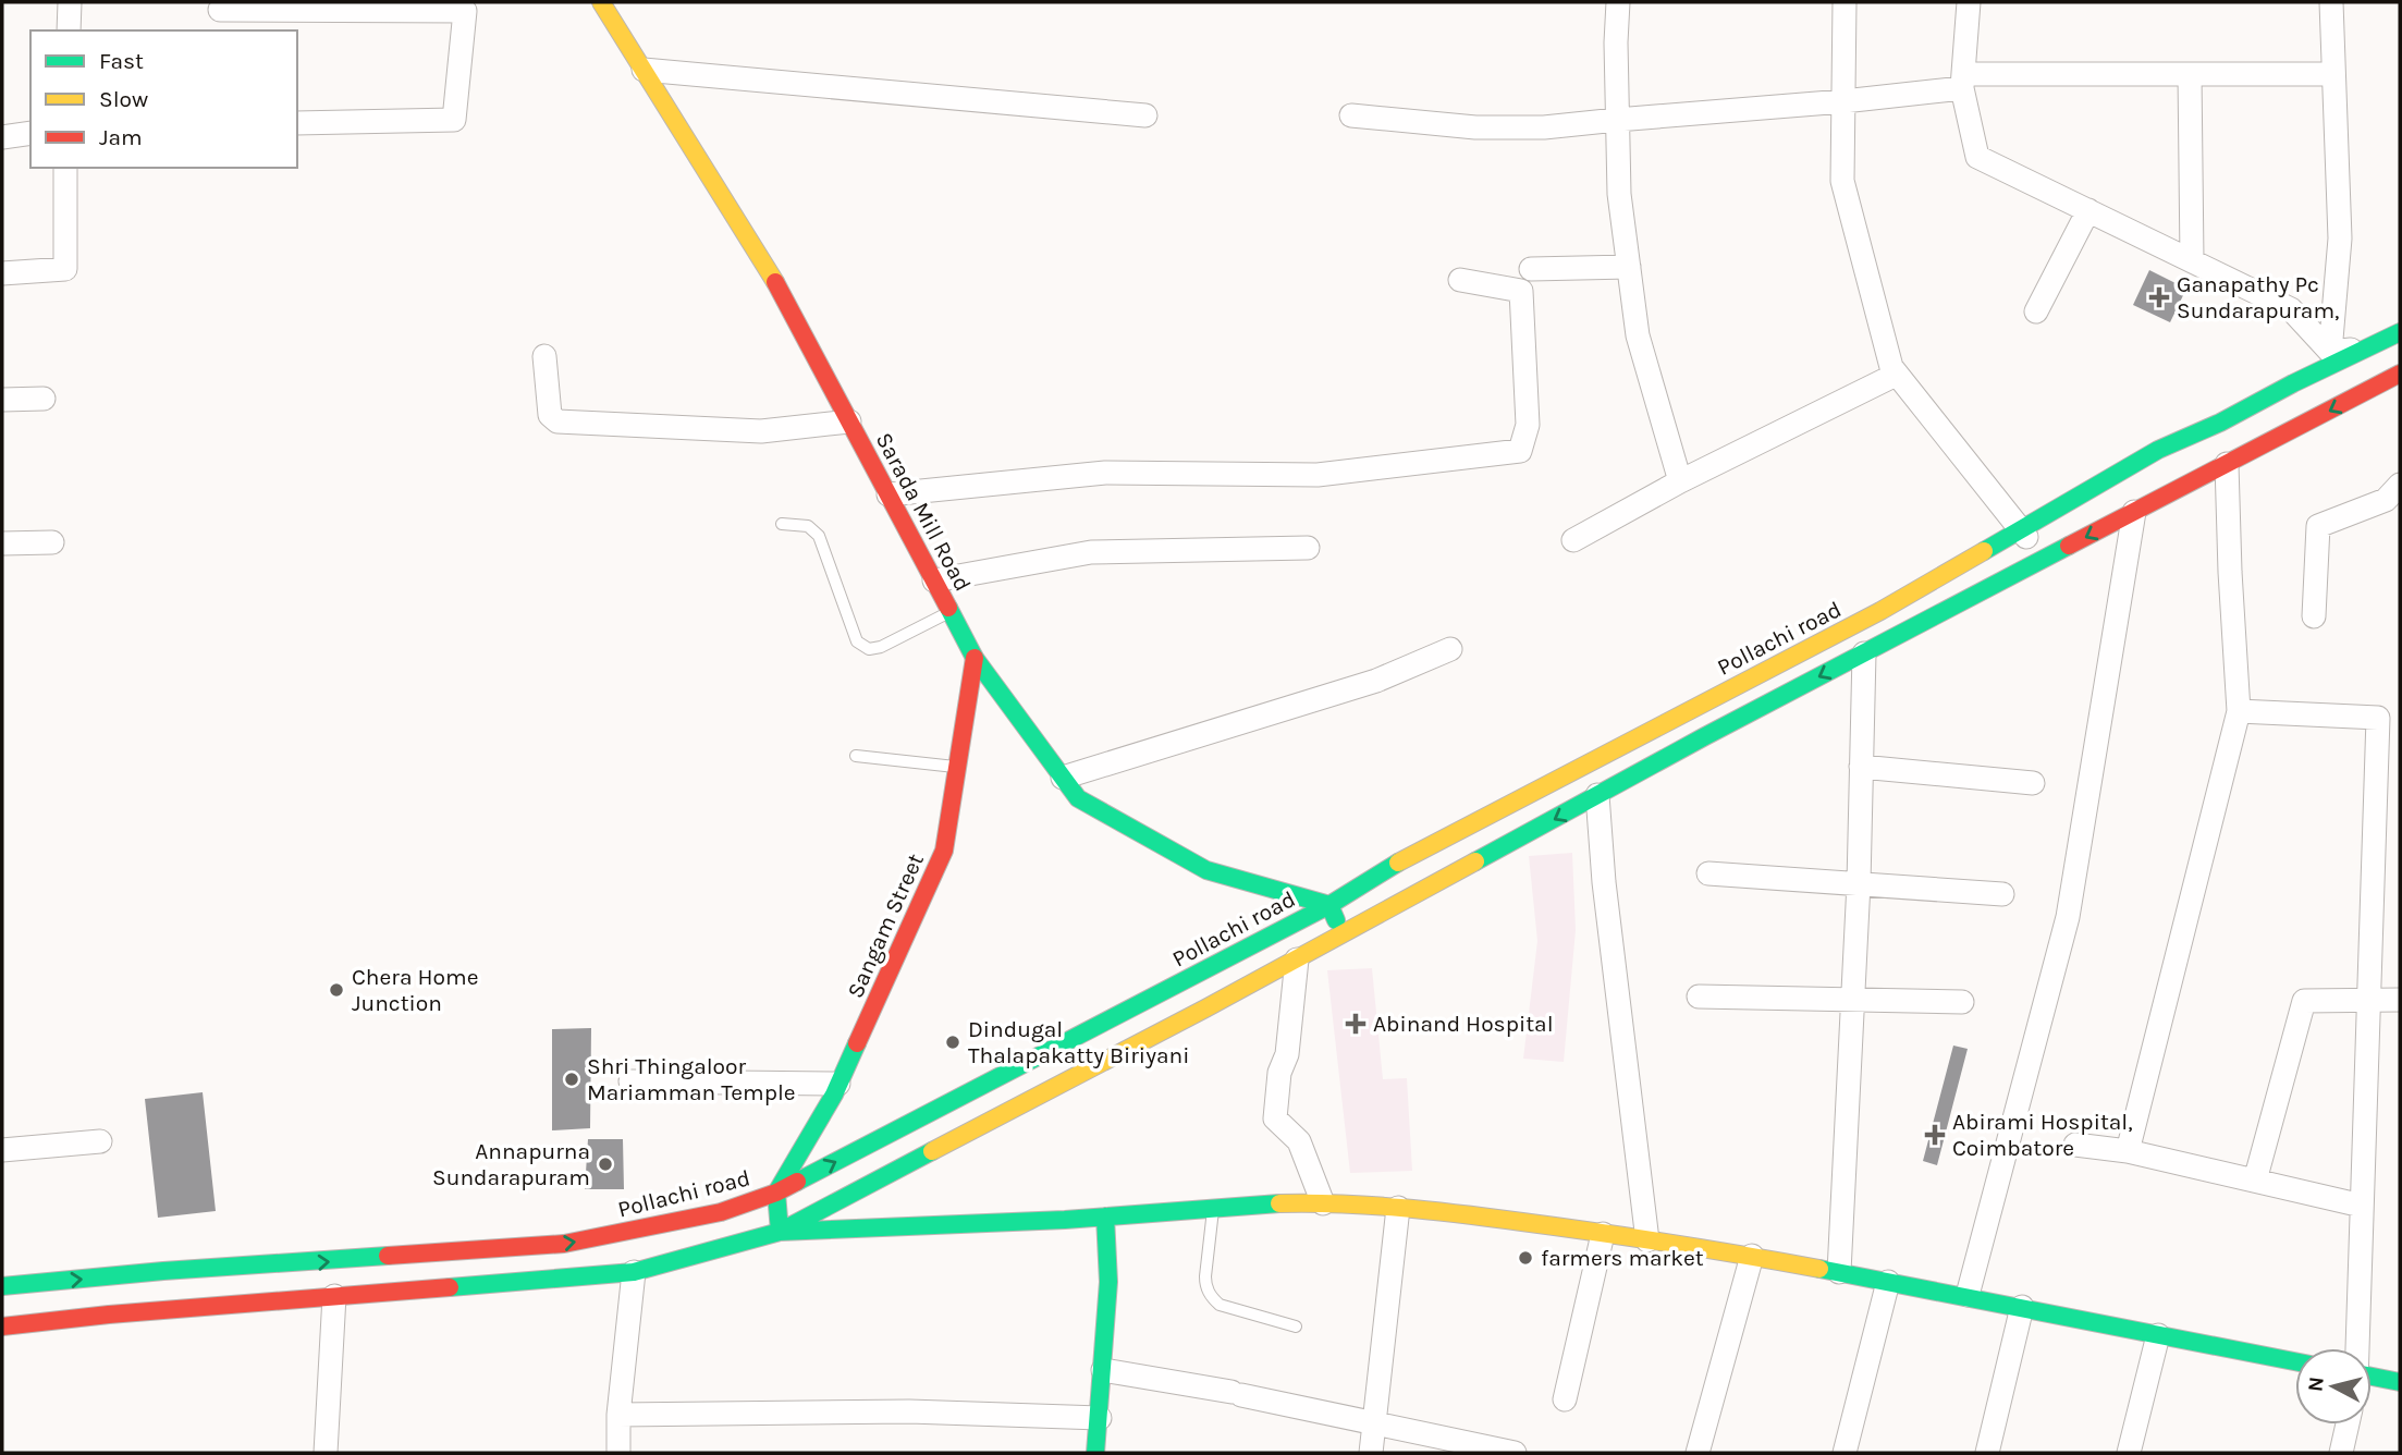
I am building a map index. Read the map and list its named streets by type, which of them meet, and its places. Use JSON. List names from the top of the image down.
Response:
{
  "streets": {
    "main road": ["Sarada Mill Road", "Pollachi road", "Sangam Street"]
  },
  "crossings": [
    ["Sarada Mill Road", "Pollachi road"],
    ["Sarada Mill Road", "Sangam Street"],
    ["Pollachi road", "Sangam Street"]
  ],
  "places": {
    "health": ["Ganapathy Pc Sundarapuram,", "Abinand Hospital", "Abirami Hospital, Coimbatore"],
    "other": [
      "Chera Home Junction",
      "Dindugal Thalapakatty Biriyani",
      "Shri Thingaloor Mariamman Temple",
      "Annapurna Sundarapuram",
      "farmers market"
    ]
  },
  "legend": ["Fast", "Slow", "Jam"],
  "north": "left"
}
